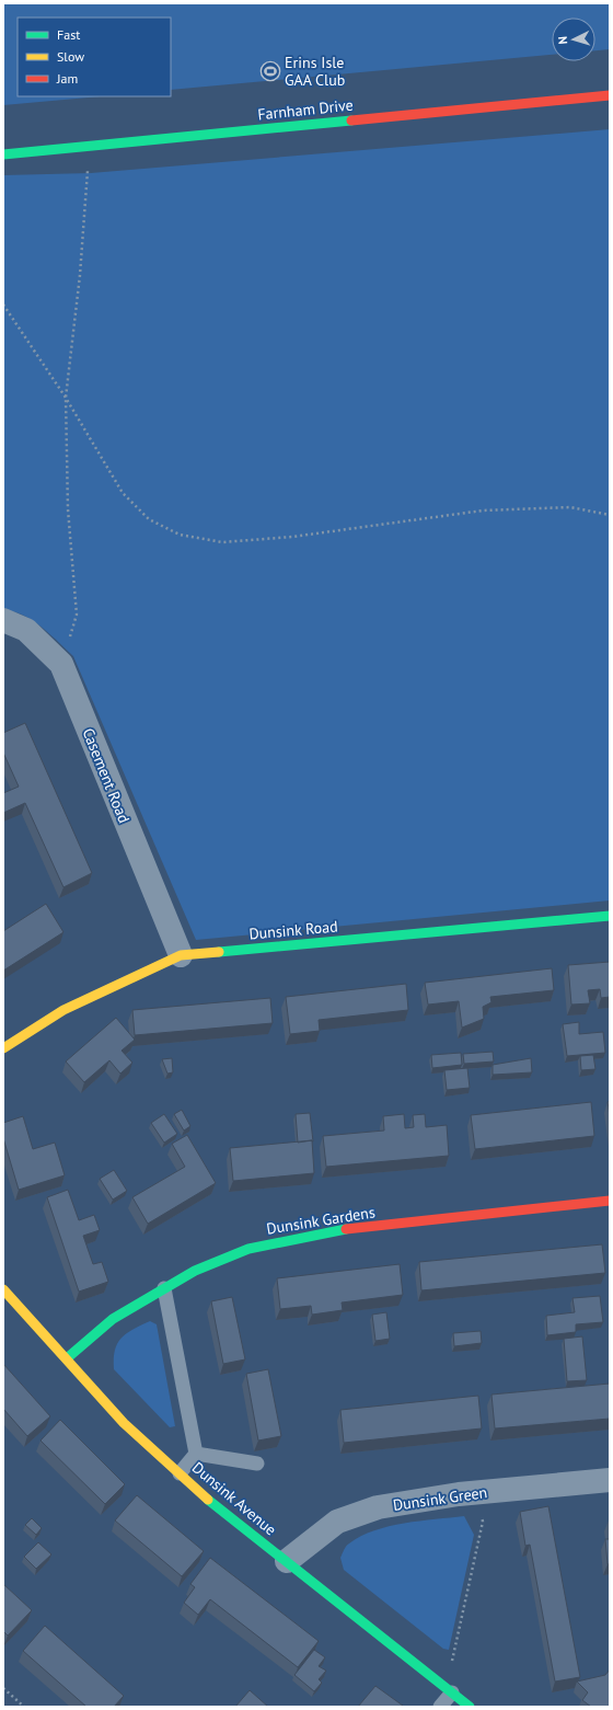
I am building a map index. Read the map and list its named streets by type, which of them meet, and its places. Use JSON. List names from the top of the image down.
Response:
{
  "streets": {
    "street": [
      "Farnham Drive",
      "Casement Road",
      "Dunsink Road",
      "Dunsink Gardens",
      "Dunsink Avenue",
      "Dunsink Green"
    ]
  },
  "crossings": [
    ["Casement Road", "Dunsink Road"],
    ["Dunsink Gardens", "Dunsink Avenue"],
    ["Dunsink Avenue", "Dunsink Green"]
  ],
  "places": {
    "sports": ["Erins Isle GAA Club"]
  },
  "legend": ["Fast", "Slow", "Jam"],
  "north": "left"
}
